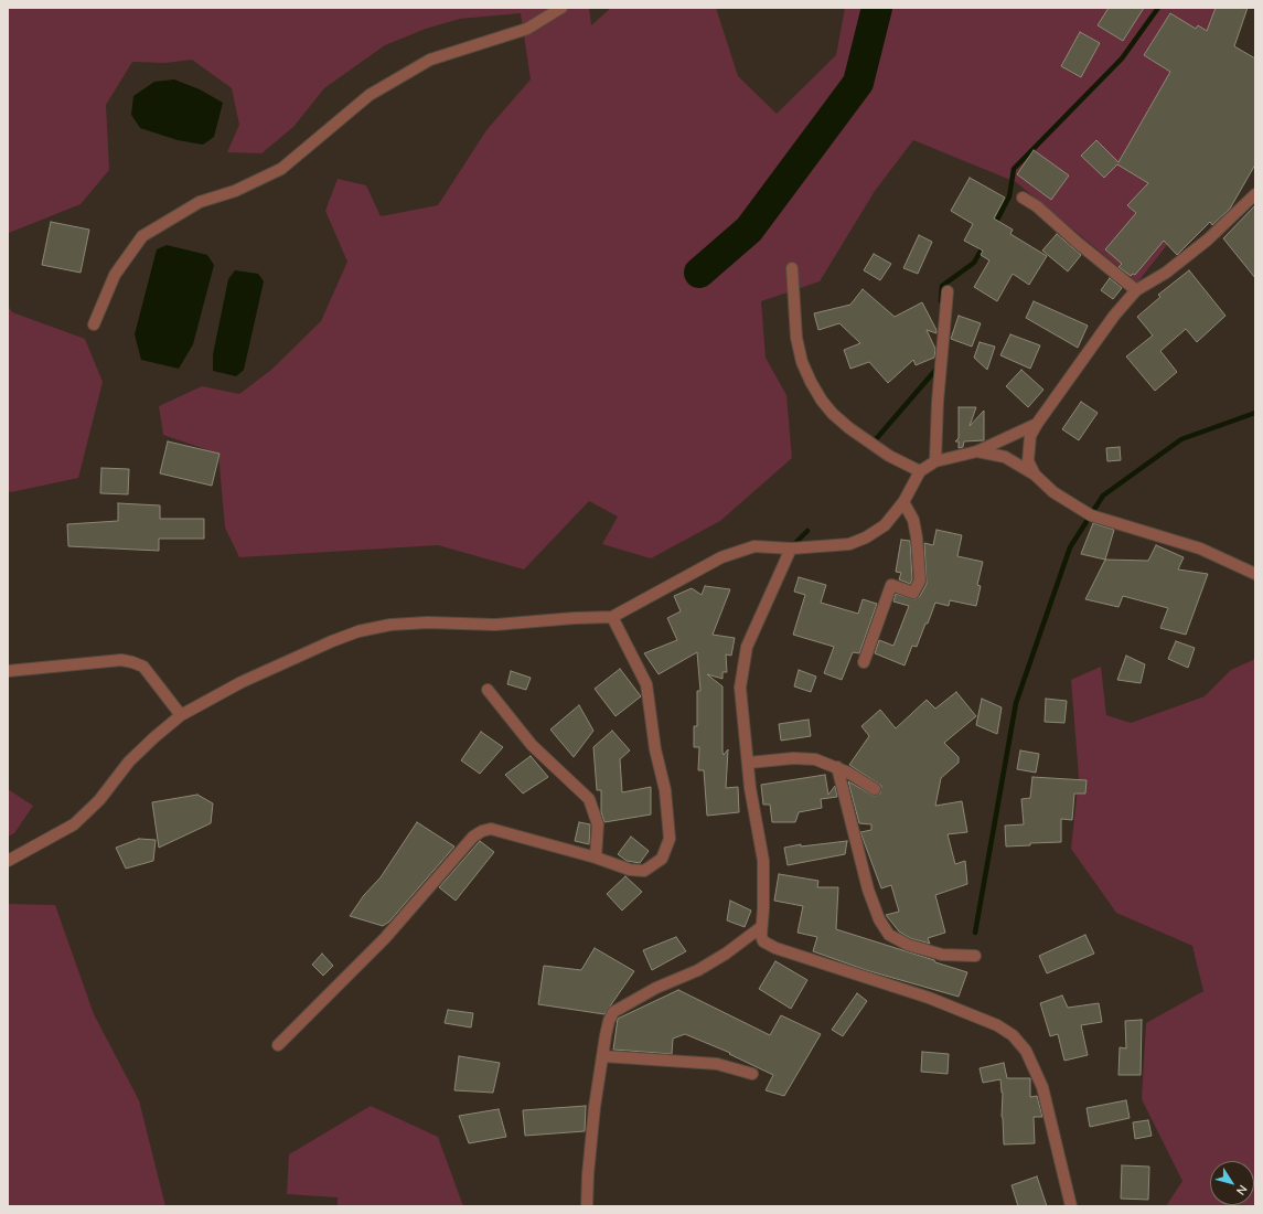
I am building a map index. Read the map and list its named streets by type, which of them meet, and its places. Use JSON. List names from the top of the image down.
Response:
{
  "north": "bottom right"
}
